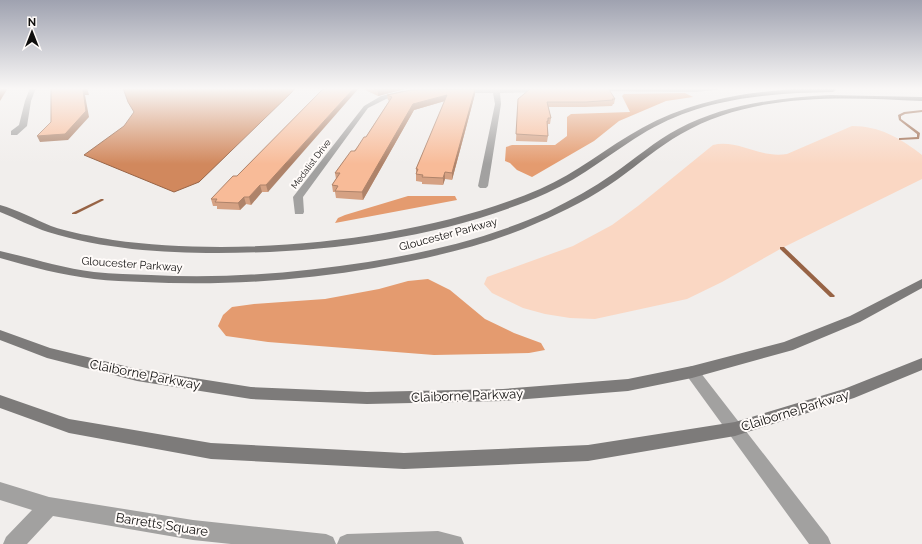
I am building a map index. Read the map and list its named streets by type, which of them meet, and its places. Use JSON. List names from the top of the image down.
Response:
{
  "streets": {
    "main road": ["Gloucester Parkway", "Claiborne Parkway"],
    "street": ["Medalist Drive", "Barretts Square"]
  },
  "north": "top"
}
